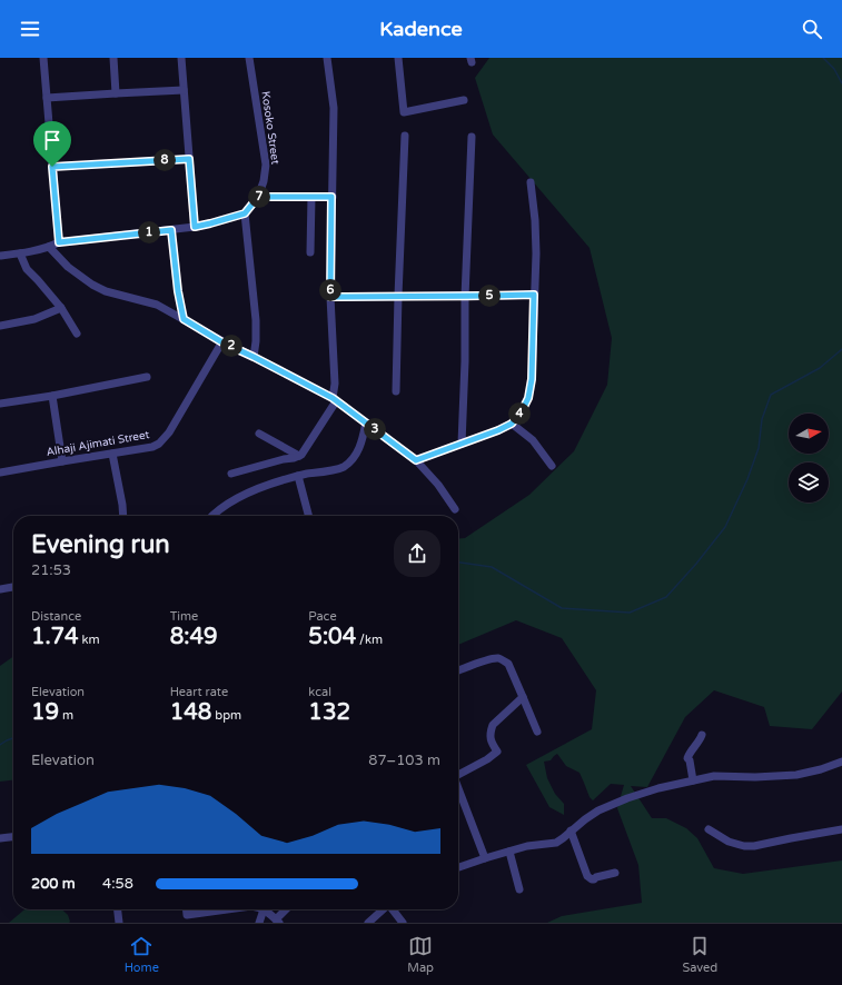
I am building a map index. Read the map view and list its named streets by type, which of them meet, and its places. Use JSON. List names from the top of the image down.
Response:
{
  "streets": {
    "street": ["Kosoko Street", "Alhaji Ajimati Street"]
  },
  "north": "right",
  "page": {
    "header": "Kadence",
    "pins": [
      "8",
      "7",
      "1",
      "6",
      "5",
      "2",
      "4",
      "3"
    ],
    "heading": ["Evening run", "21:53"],
    "stats": [
      ["Distance", "1.74 km"],
      ["Time", "8:49"],
      ["Pace", "5:04 /km"],
      ["Elevation", "19 m"],
      ["Heart rate", "148 bpm"],
      ["kcal", "132"]
    ],
    "chart": ["Elevation", "87–103 m"],
    "list": [
      {
        "name": "200 m",
        "note": "4:58"
      }
    ],
    "tabs": ["Home", "Map", "Saved"]
  }
}
